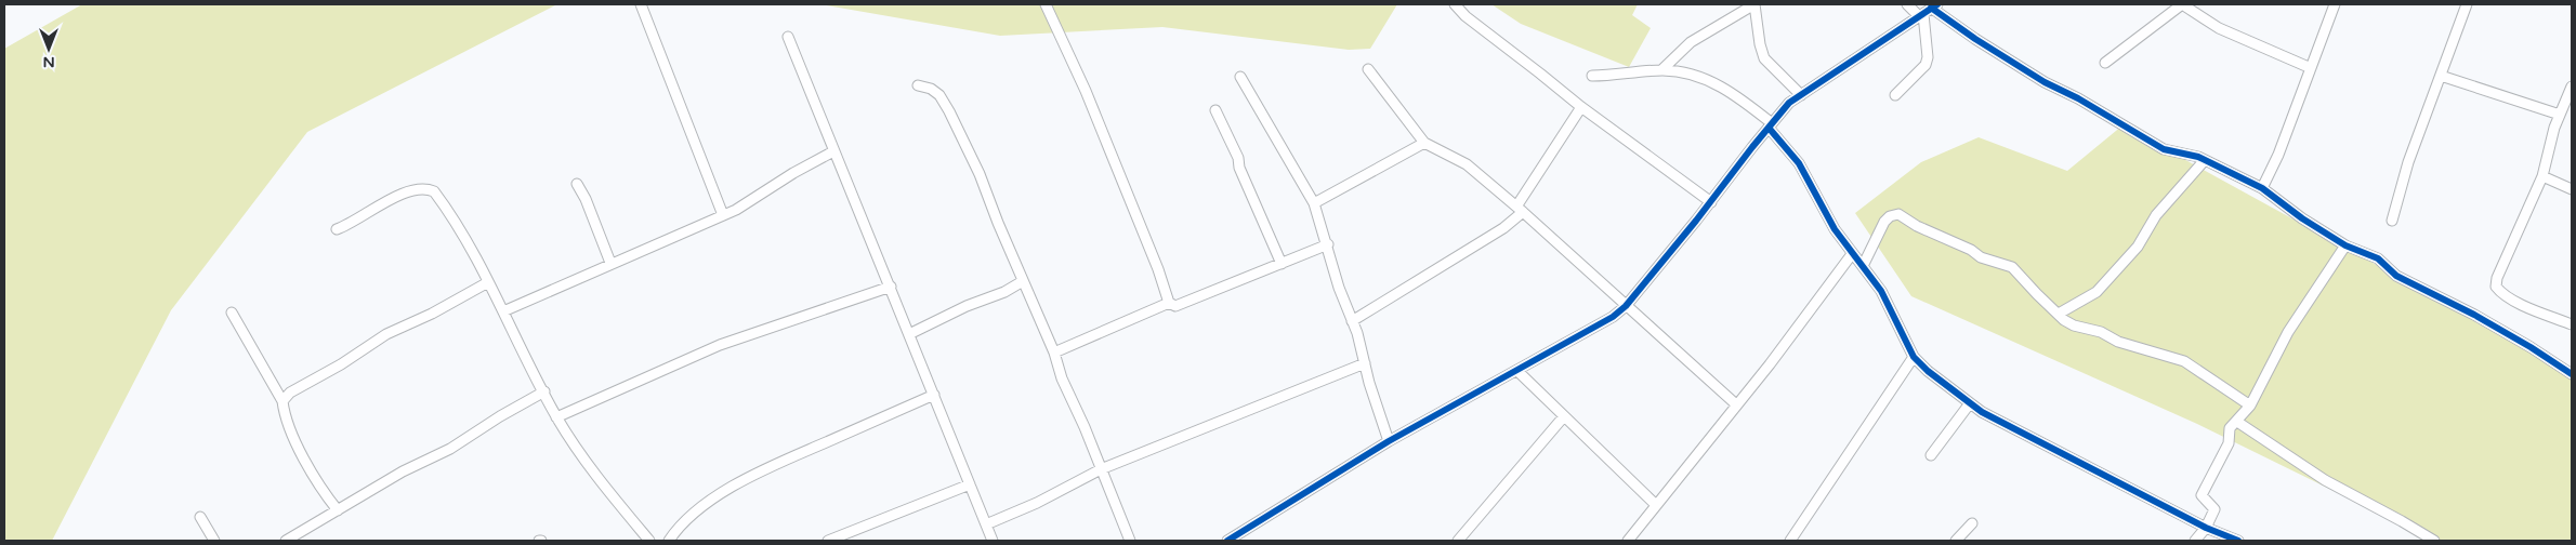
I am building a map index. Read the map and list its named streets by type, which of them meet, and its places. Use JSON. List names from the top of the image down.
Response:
{
  "north": "bottom"
}
